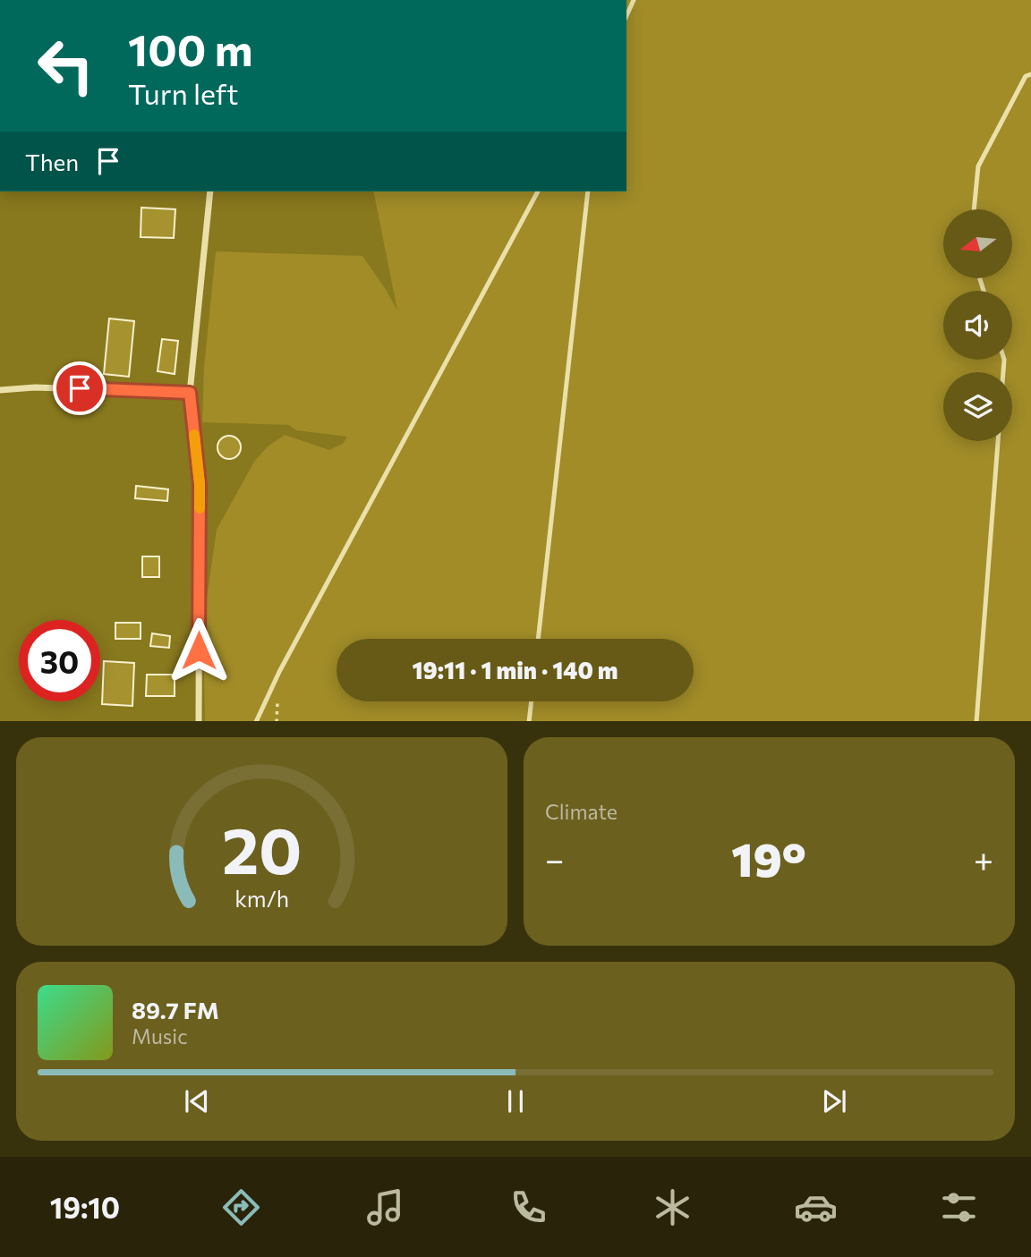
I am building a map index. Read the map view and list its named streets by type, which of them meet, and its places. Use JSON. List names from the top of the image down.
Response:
{
  "north": "left",
  "page": {
    "turn": ["100 m", "Turn left"],
    "then": "Then",
    "limit": "30",
    "trip": "19:11 · 1 min · 140 m",
    "tile": "Climate",
    "heat": ["−", "19°", "+"],
    "song": ["89.7 FM", "Music"],
    "tabs": "19:10",
    "gauge": ["20", "km/h"]
  }
}
